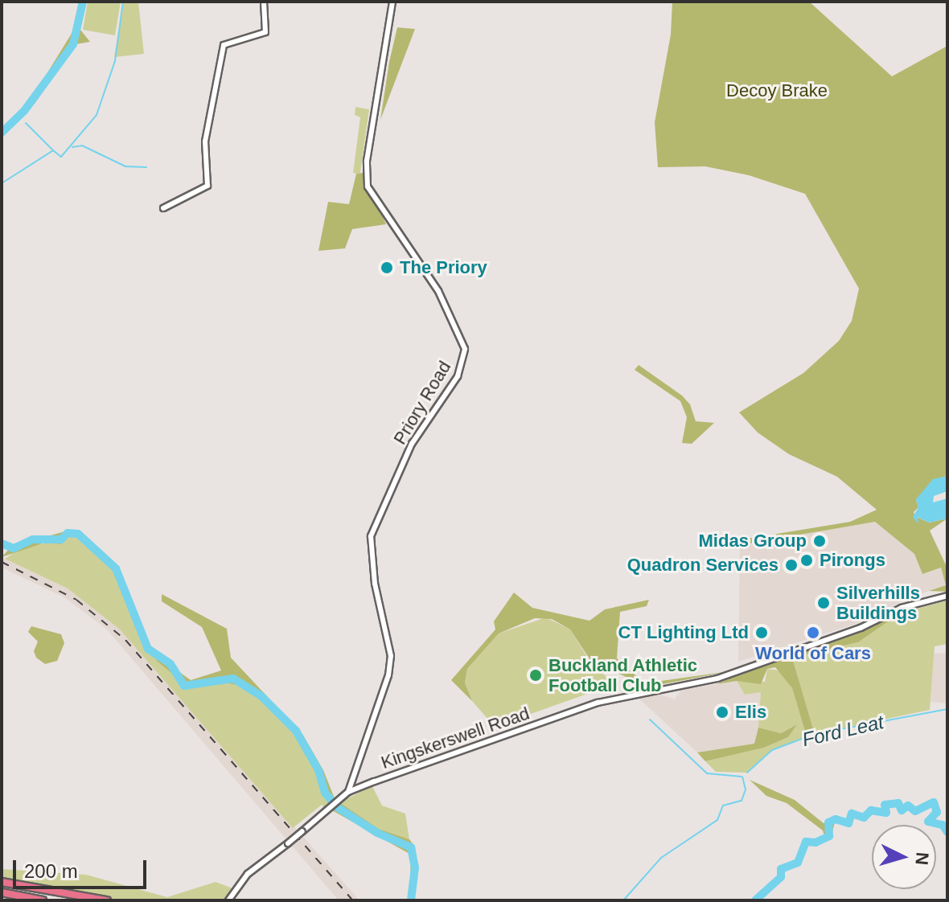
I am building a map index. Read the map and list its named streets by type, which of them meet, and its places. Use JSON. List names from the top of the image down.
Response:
{
  "streets": {
    "street": ["Priory Road", "Kingskerswell Road"]
  },
  "crossings": [
    ["Priory Road", "Kingskerswell Road"]
  ],
  "water": ["Ford Leat"],
  "parks": ["Decoy Brake"],
  "places": [
    "The Priory",
    "Midas Group",
    "Pirongs",
    "Quadron Services",
    "Silverhills Buildings",
    "CT Lighting Ltd",
    "World of Cars",
    "Buckland Athletic Football Club",
    "Elis"
  ],
  "scale_bar": "200 m",
  "north": "right"
}
